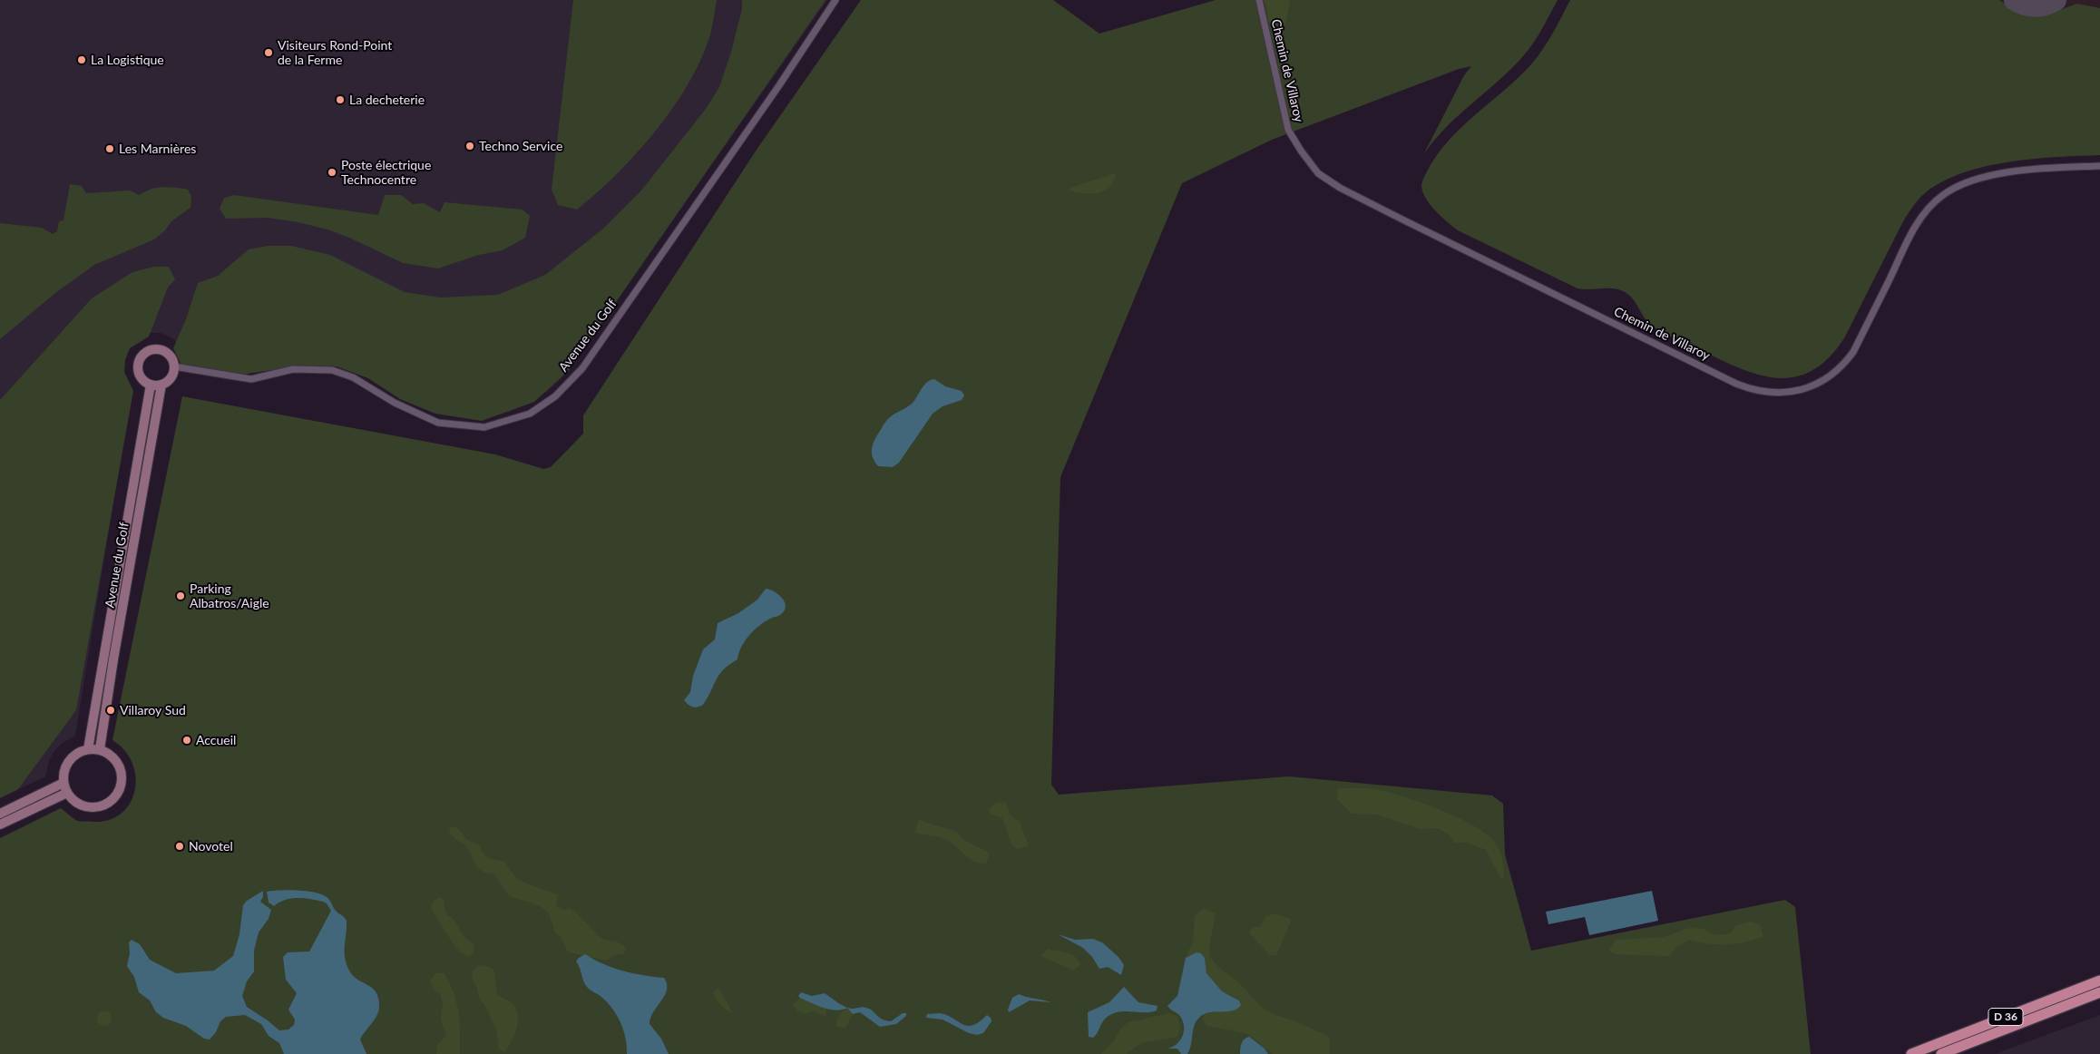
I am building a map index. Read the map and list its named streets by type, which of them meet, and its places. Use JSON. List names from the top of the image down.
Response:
{
  "streets": {
    "main road": ["D 36"],
    "street": ["Chemin de Villaroy", "Avenue du Golf"]
  },
  "places": [
    "Visiteurs Rond-Point de la Ferme",
    "La Logistique",
    "La decheterie",
    "Techno Service",
    "Les Marnières",
    "Poste électrique Technocentre",
    "Parking Albatros/Aigle",
    "Villaroy Sud",
    "Accueil",
    "Novotel"
  ]
}
